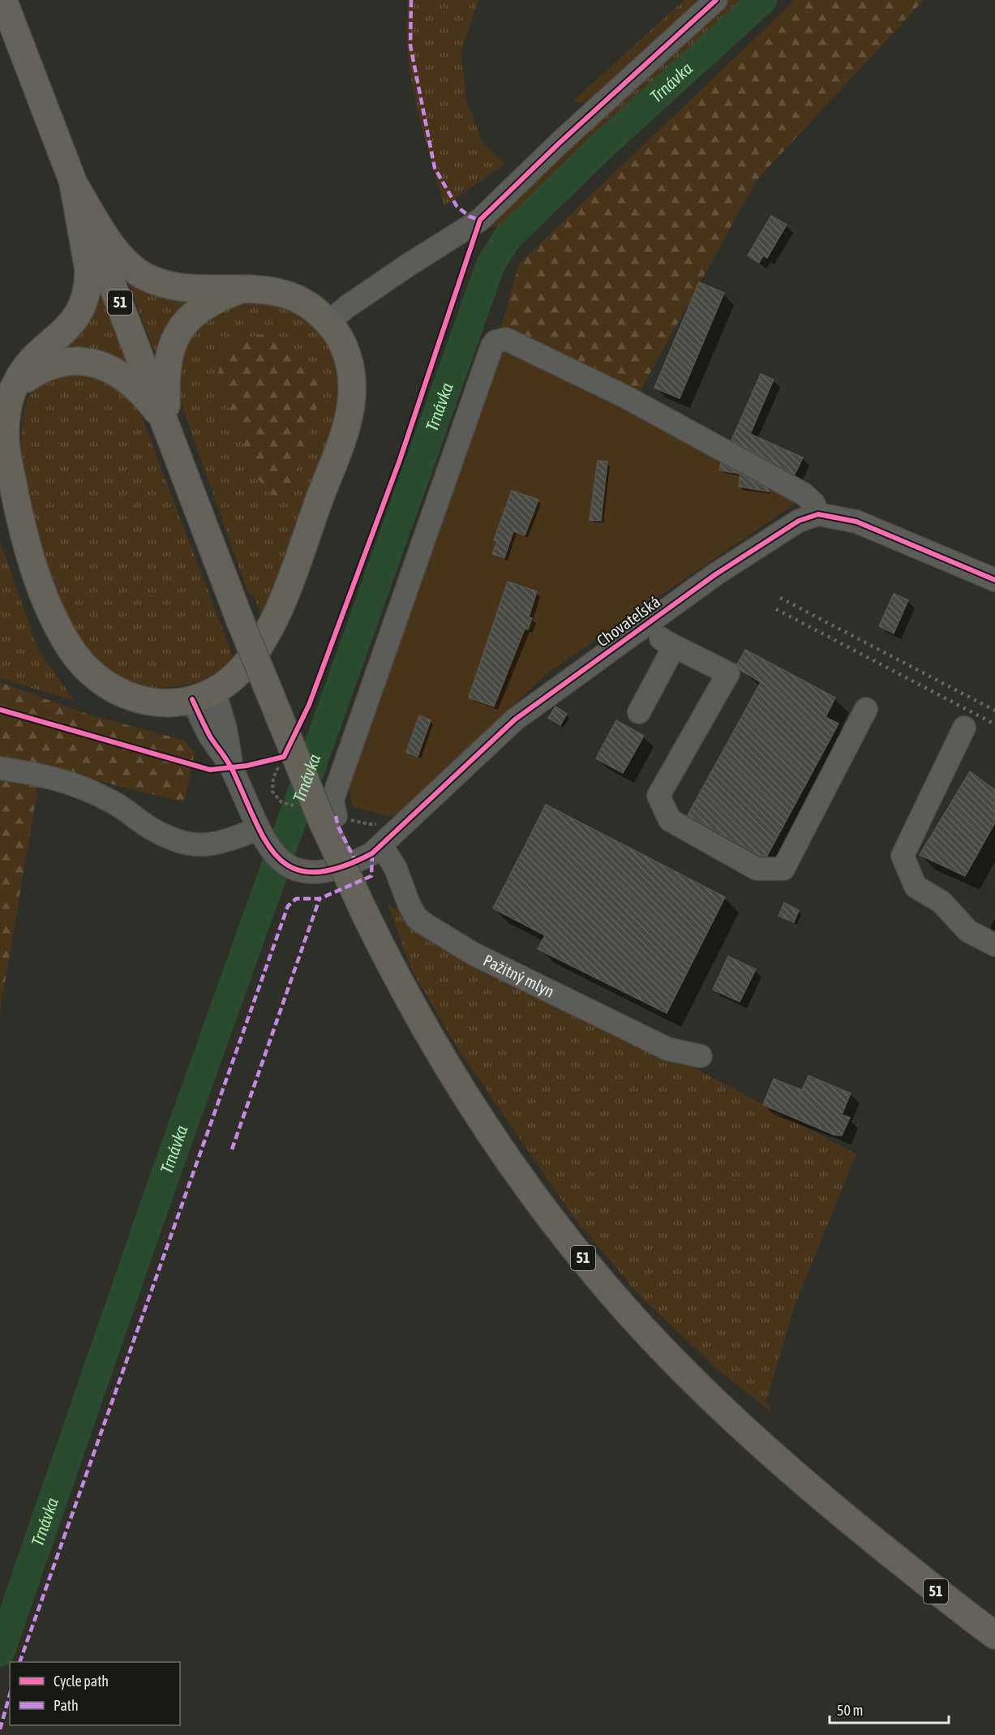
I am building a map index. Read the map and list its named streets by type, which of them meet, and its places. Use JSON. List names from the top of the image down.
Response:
{
  "streets": {
    "main road": ["51"],
    "street": ["Chovateľská", "Pažitný mlyn"]
  },
  "crossings": [
    ["Chovateľská", "Pažitný mlyn"]
  ],
  "water": ["Trnávka"],
  "legend": ["Cycle path", "Path"],
  "scale_bar": "50 m"
}
